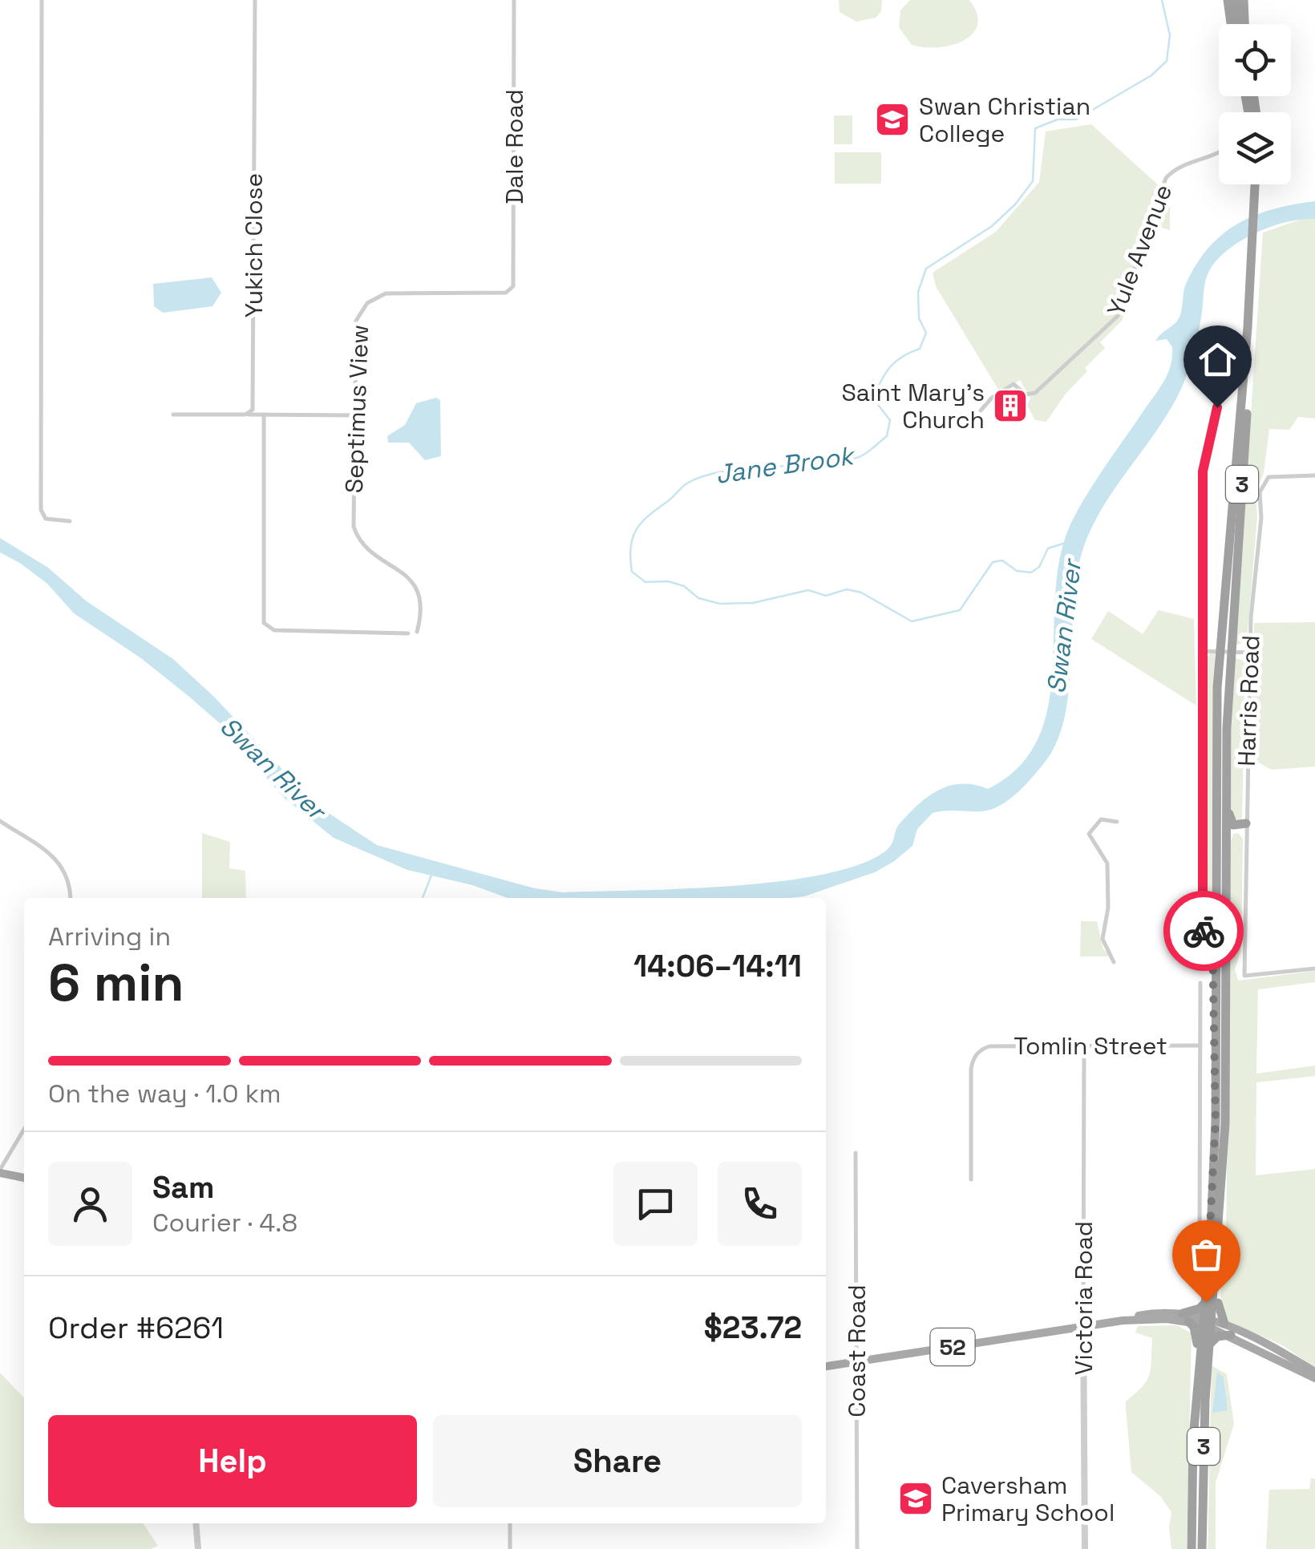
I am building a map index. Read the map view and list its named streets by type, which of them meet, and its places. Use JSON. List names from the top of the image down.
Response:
{
  "streets": {
    "highway": ["3"],
    "main road": ["52"],
    "street": [
      "Dale Road",
      "Yukich Close",
      "Yule Avenue",
      "Septimus View",
      "Harris Road",
      "Tomlin Street",
      "Victoria Road",
      "Coast Road"
    ]
  },
  "crossings": [
    ["Dale Road", "Septimus View"],
    ["3", "52"],
    ["Tomlin Street", "Victoria Road"],
    ["Victoria Road", "52"],
    ["52", "Coast Road"]
  ],
  "water": ["Jane Brook", "Swan River"],
  "places": {
    "school or university": ["Swan Christian College", "Caversham Primary School"],
    "building": ["Saint Mary's Church"]
  },
  "page": {
    "heading": ["6 min", "Arriving in", "14:06–14:11"],
    "panel": [
      "Sam",
      "Courier · 4.8",
      "Order #6261",
      "$23.72"
    ],
    "bar": "On the way · 1.0 km",
    "buttons": ["Help", "Share"]
  }
}
